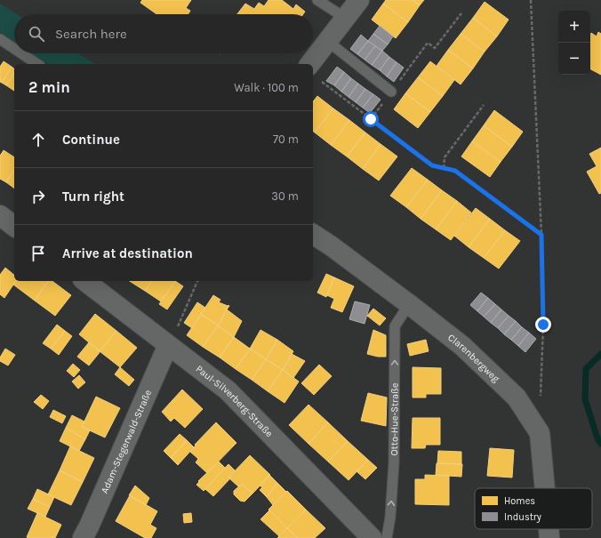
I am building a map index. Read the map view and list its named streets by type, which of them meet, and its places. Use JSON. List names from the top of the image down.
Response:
{
  "streets": {
    "street": ["Clarenbergweg", "Paul-Silverberg-Straße", "Adam-Stegerwald-Straße"],
    "lane": ["Otto-Hue-Straße"]
  },
  "crossings": [
    ["Clarenbergweg", "Otto-Hue-Straße"],
    ["Paul-Silverberg-Straße", "Adam-Stegerwald-Straße"]
  ],
  "one_way": ["Otto-Hue-Straße"],
  "legend": ["Homes", "Industry"],
  "page": {
    "map_buttons": ["+", "−"],
    "search": "Search here",
    "heading": ["2 min", "Walk · 100 m"],
    "list": [
      ["Continue", "70 m"],
      ["Turn right", "30 m"],
      "Arrive at destination"
    ]
  }
}
